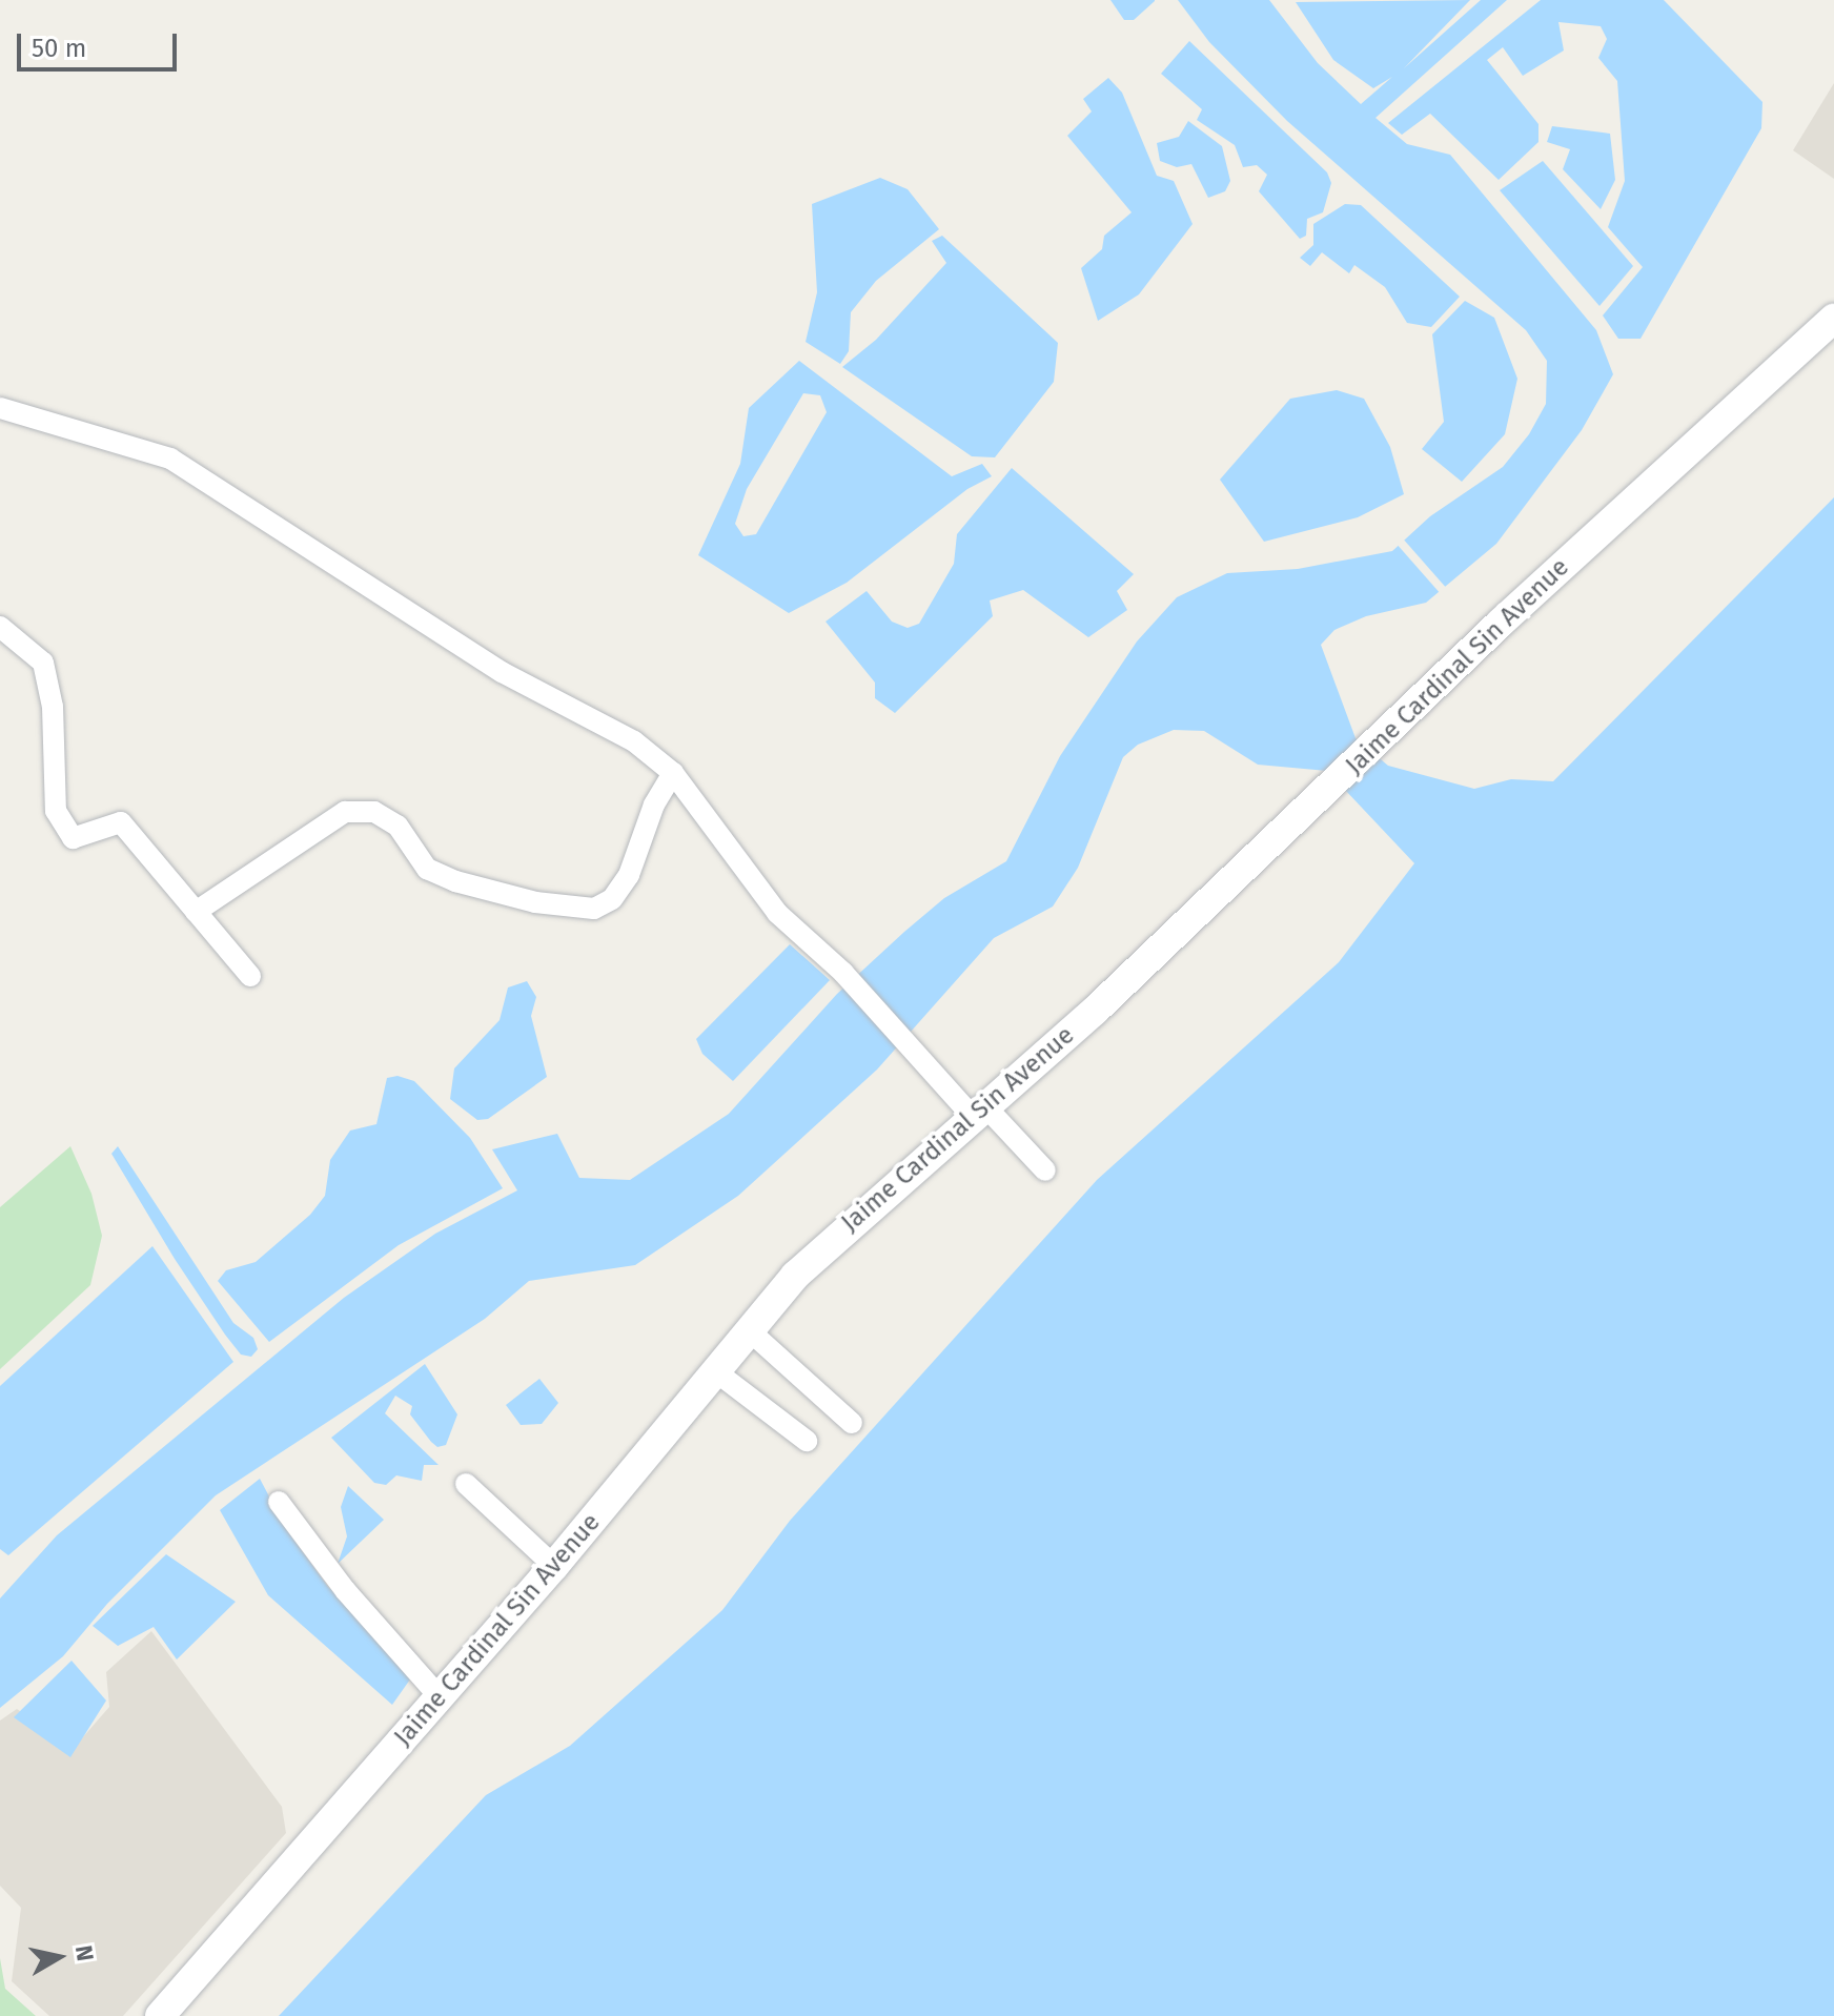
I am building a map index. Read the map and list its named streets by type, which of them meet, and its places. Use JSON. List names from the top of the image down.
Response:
{
  "streets": {
    "main road": ["Jaime Cardinal Sin Avenue"]
  },
  "scale_bar": "50 m",
  "north": "right"
}
